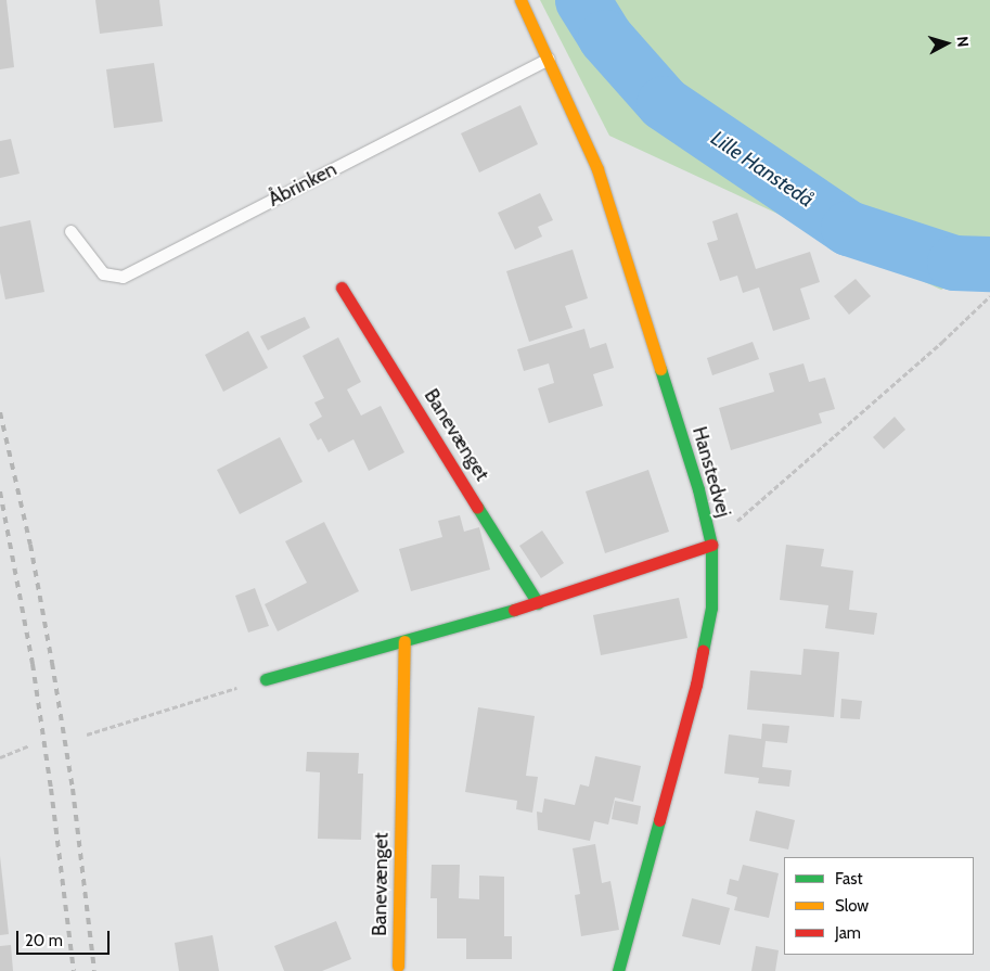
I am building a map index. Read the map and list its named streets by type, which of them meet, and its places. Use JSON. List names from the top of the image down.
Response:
{
  "streets": {
    "street": ["Banevænget", "Hanstedvej"],
    "lane": ["Åbrinken"]
  },
  "crossings": [
    ["Åbrinken", "Hanstedvej"]
  ],
  "water": ["Lille Hanstedå"],
  "legend": ["Fast", "Slow", "Jam"],
  "scale_bar": "20 m",
  "north": "right"
}
